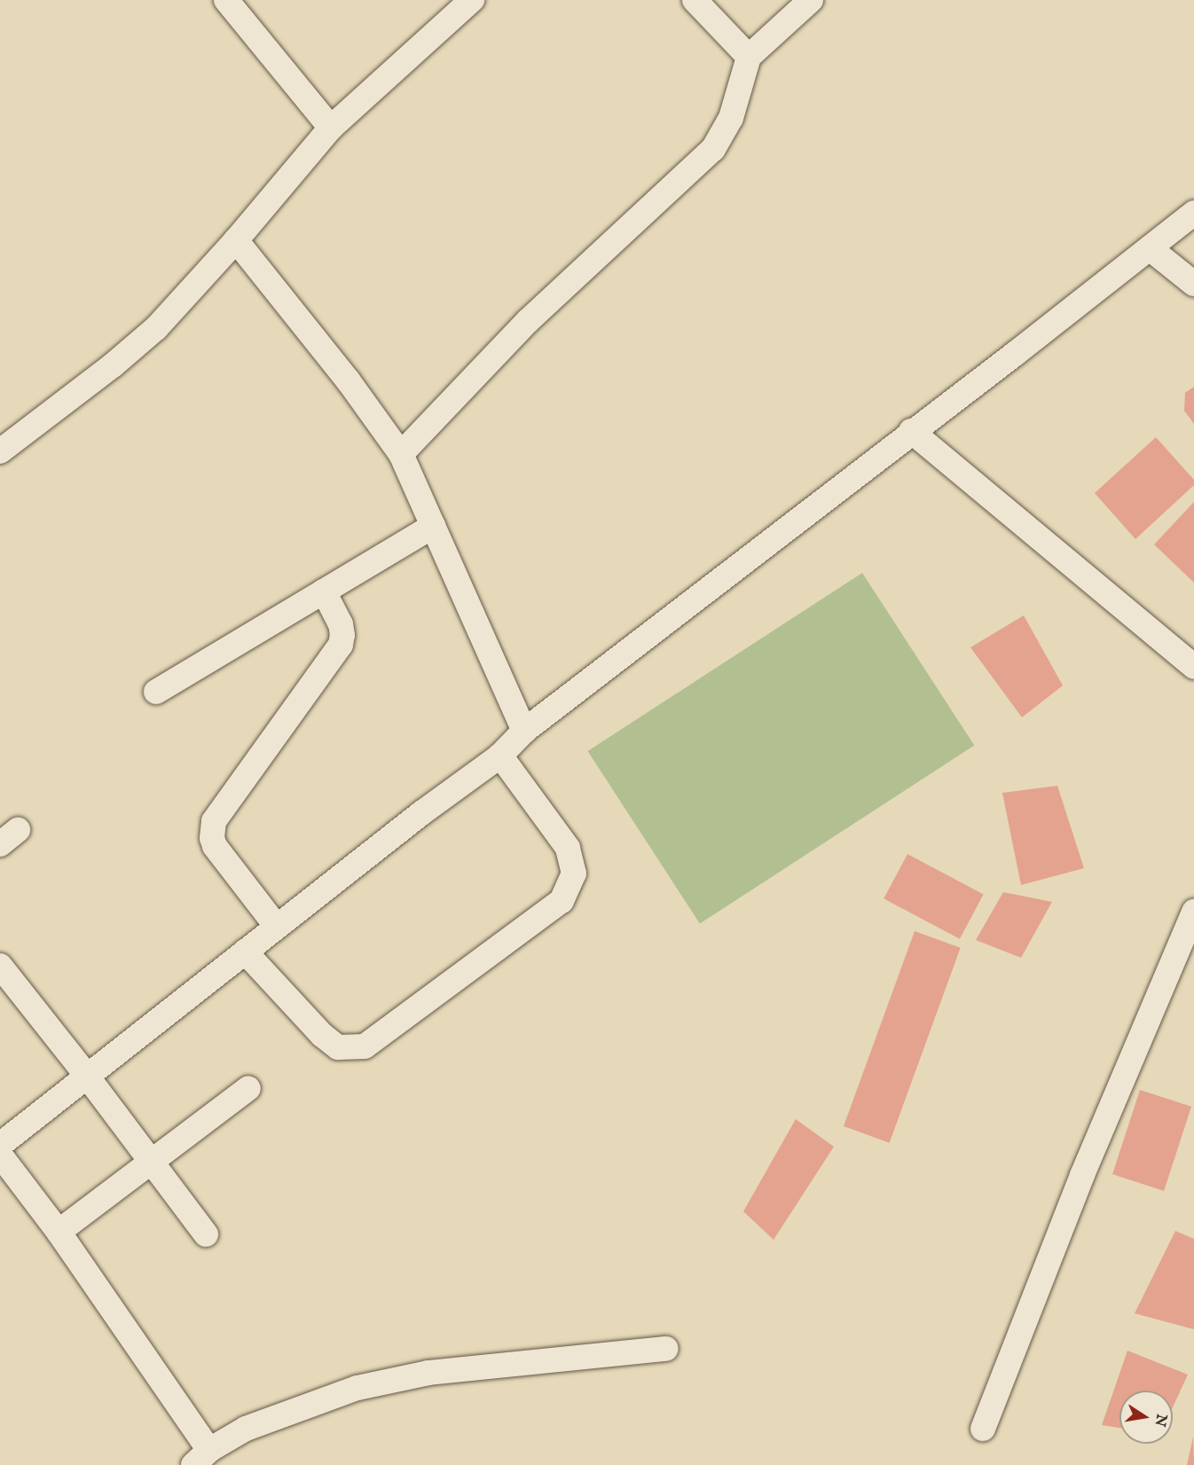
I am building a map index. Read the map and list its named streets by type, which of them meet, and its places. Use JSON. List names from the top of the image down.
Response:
{
  "north": "right"
}
